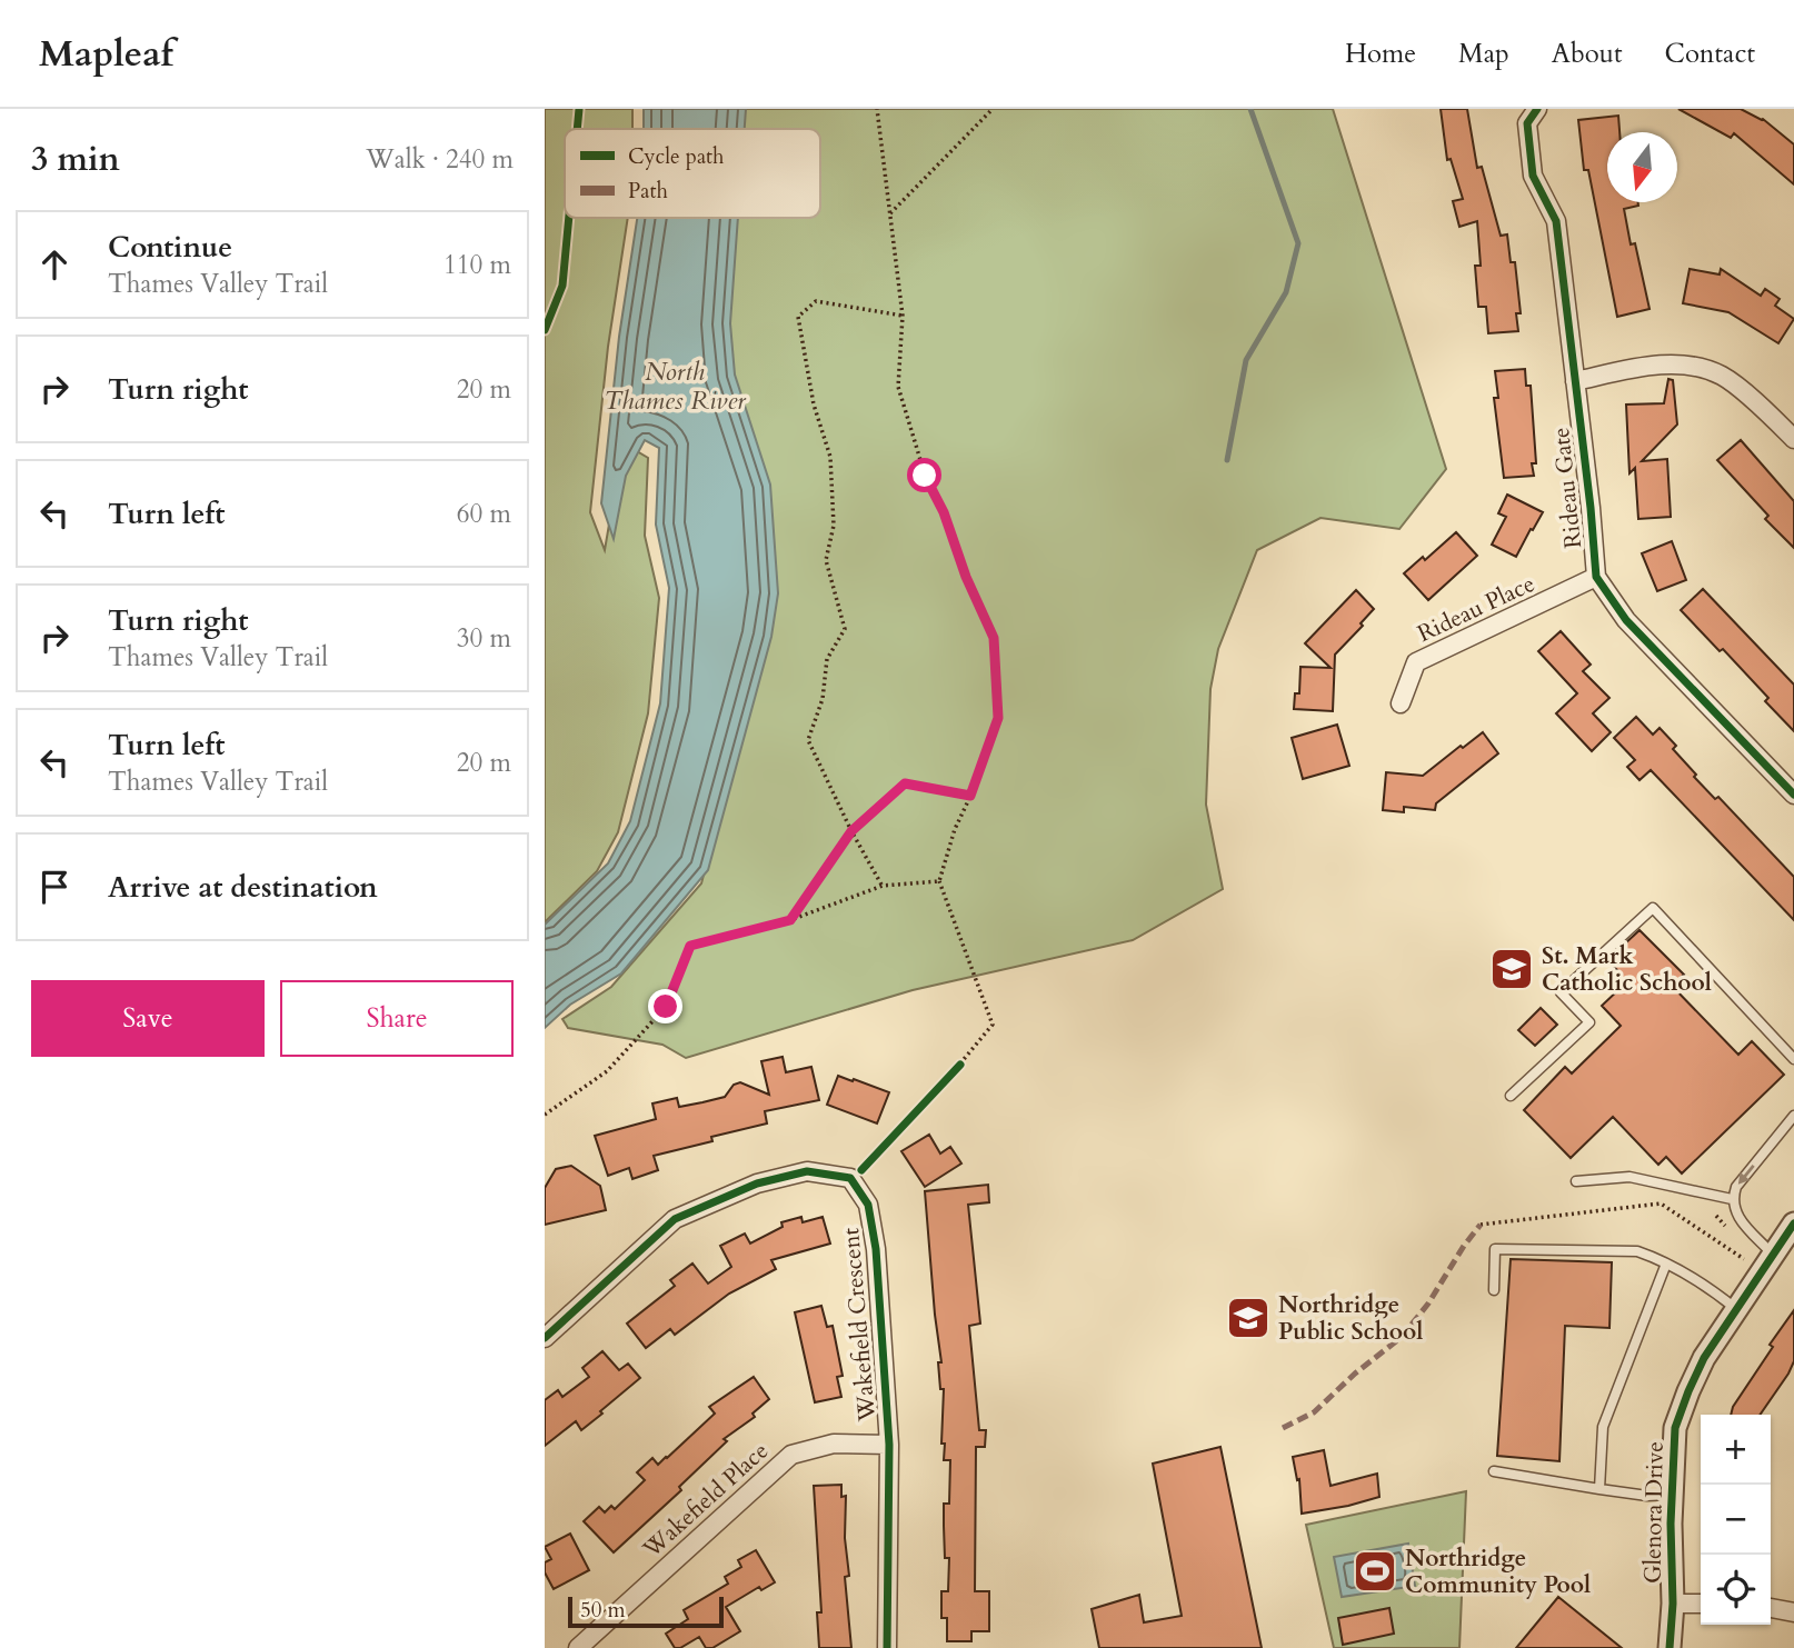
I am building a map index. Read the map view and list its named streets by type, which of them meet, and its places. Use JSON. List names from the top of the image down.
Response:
{
  "streets": {
    "street": [
      "Rideau Gate",
      "Rideau Place",
      "Wakefield Crescent",
      "Wakefield Place",
      "Glenora Drive"
    ]
  },
  "crossings": [
    ["Rideau Gate", "Rideau Place"],
    ["Wakefield Crescent", "Wakefield Place"]
  ],
  "water": ["North Thames River"],
  "places": {
    "school or university": ["St. Mark Catholic School", "Northridge Public School"],
    "sports": ["Northridge Community Pool"]
  },
  "legend": ["Cycle path", "Path"],
  "scale_bar": "50 m",
  "north": "bottom",
  "page": {
    "header": "Mapleaf",
    "nav": [
      "Home",
      "Map",
      "About",
      "Contact"
    ],
    "heading": ["3 min", "Walk · 240 m"],
    "list": [
      ["Continue", "Thames Valley Trail", "110 m"],
      ["Turn right", "20 m"],
      ["Turn left", "60 m"],
      ["Turn right", "Thames Valley Trail", "30 m"],
      ["Turn left", "Thames Valley Trail", "20 m"],
      "Arrive at destination"
    ],
    "buttons": ["Save", "Share"],
    "map_buttons": ["+", "−"],
    "scale": "50 m"
  }
}
